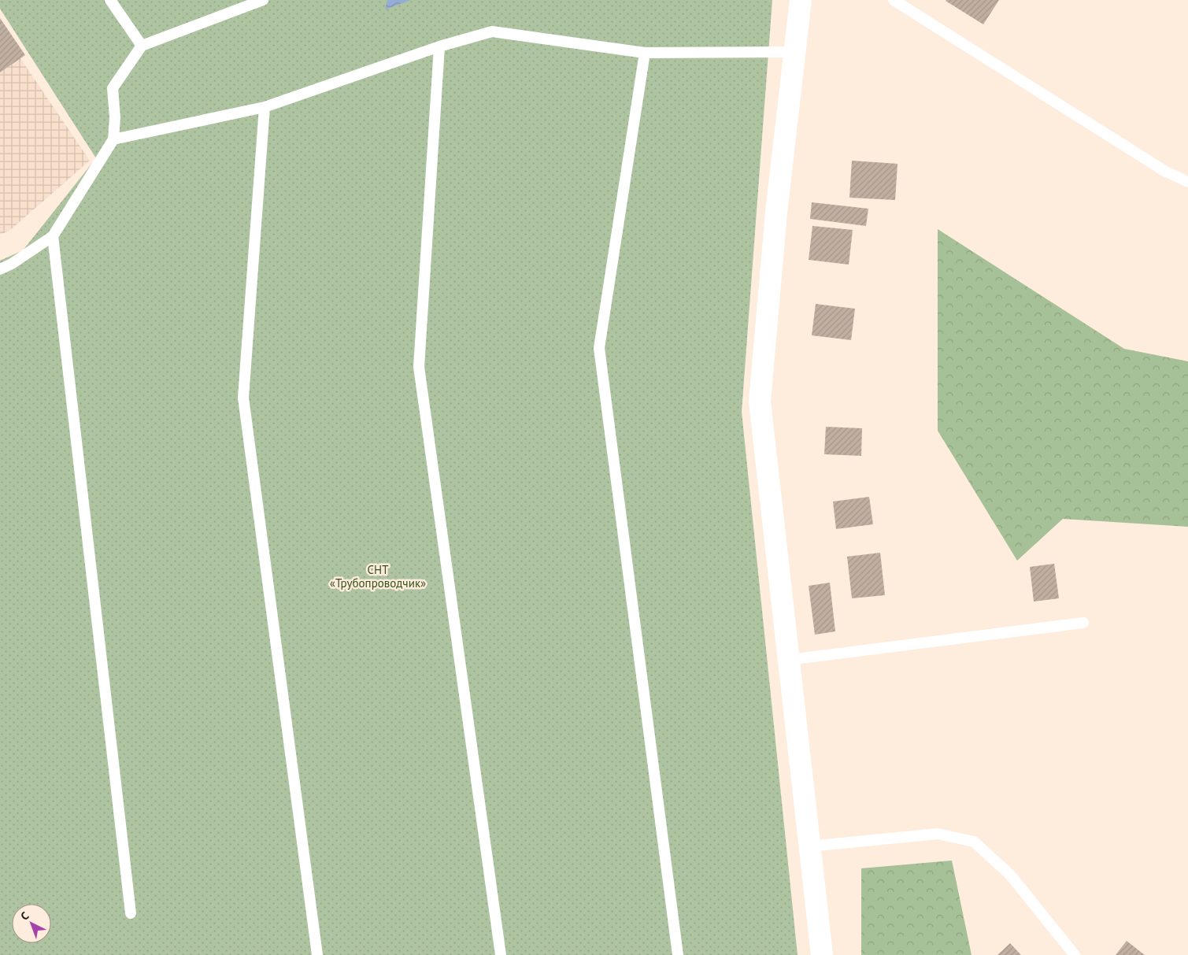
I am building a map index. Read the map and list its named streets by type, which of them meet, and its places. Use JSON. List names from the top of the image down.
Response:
{
  "parks": ["СНТ «Трубопроводчик»"],
  "north": "top left"
}
